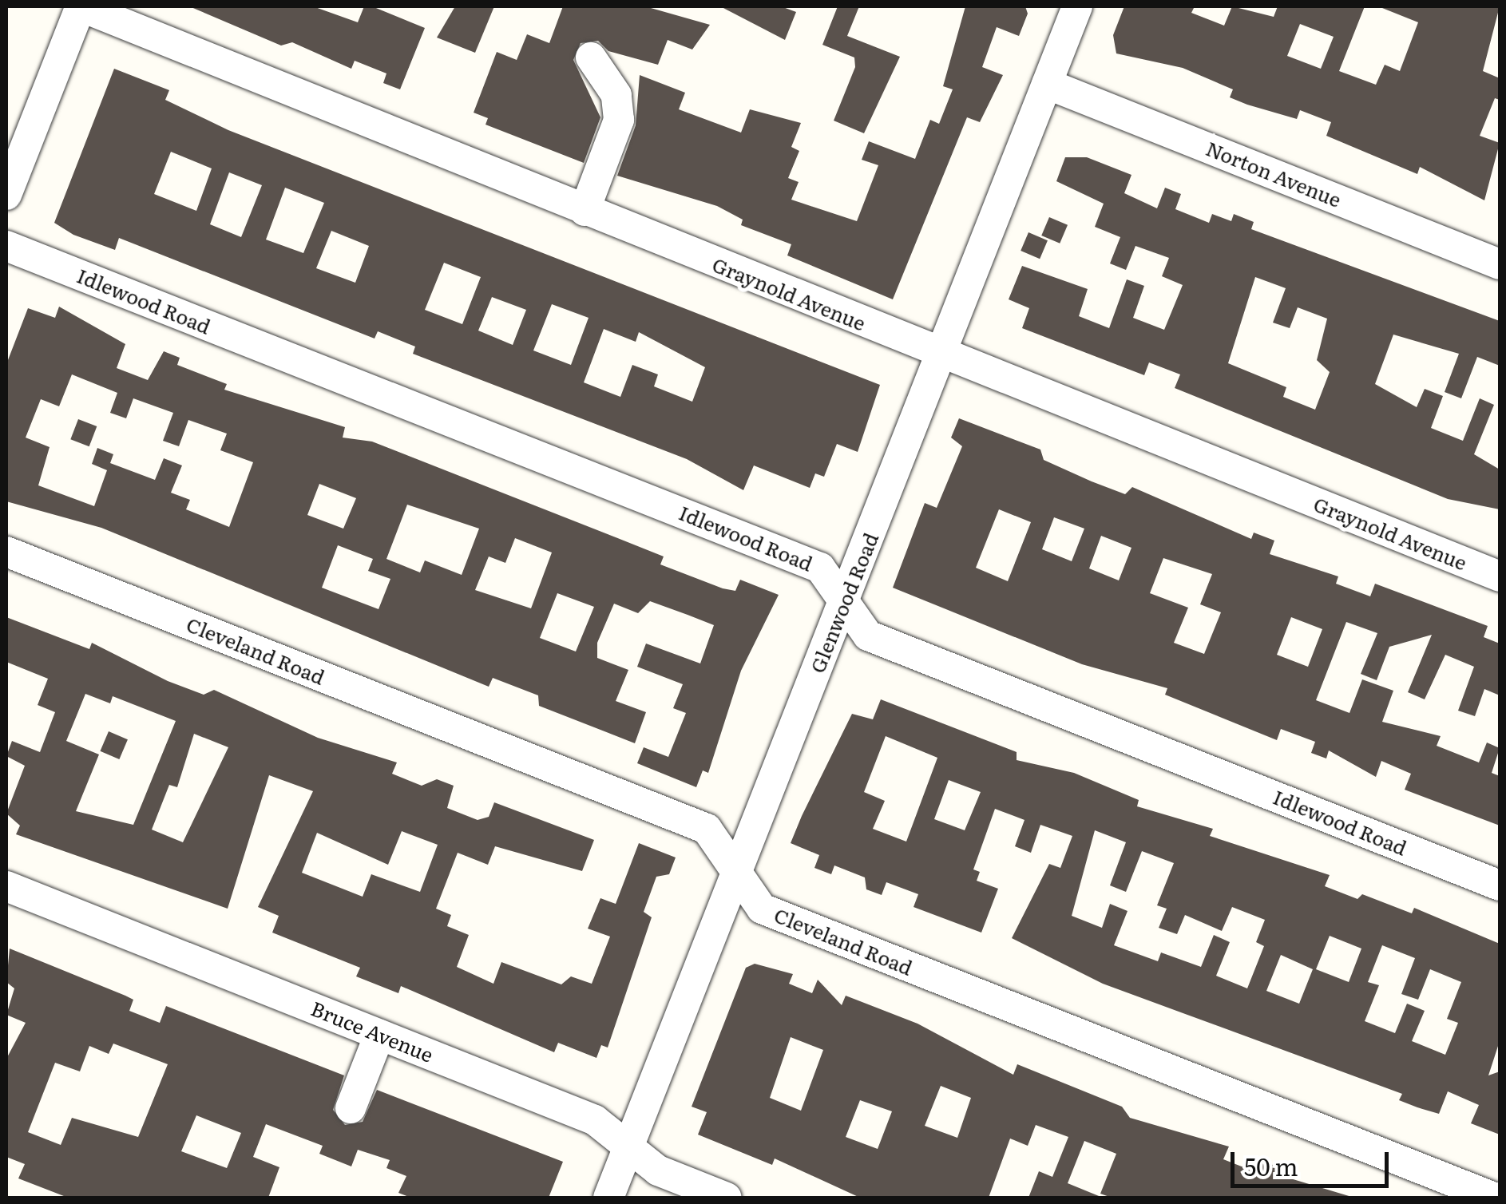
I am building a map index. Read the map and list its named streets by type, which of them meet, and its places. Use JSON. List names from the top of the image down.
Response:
{
  "streets": {
    "street": [
      "Norton Avenue",
      "Graynold Avenue",
      "Idlewood Road",
      "Glenwood Road",
      "Cleveland Road",
      "Bruce Avenue"
    ]
  },
  "crossings": [
    ["Norton Avenue", "Glenwood Road"],
    ["Graynold Avenue", "Glenwood Road"],
    ["Idlewood Road", "Glenwood Road"],
    ["Glenwood Road", "Cleveland Road"],
    ["Glenwood Road", "Bruce Avenue"]
  ],
  "scale_bar": "50 m"
}
